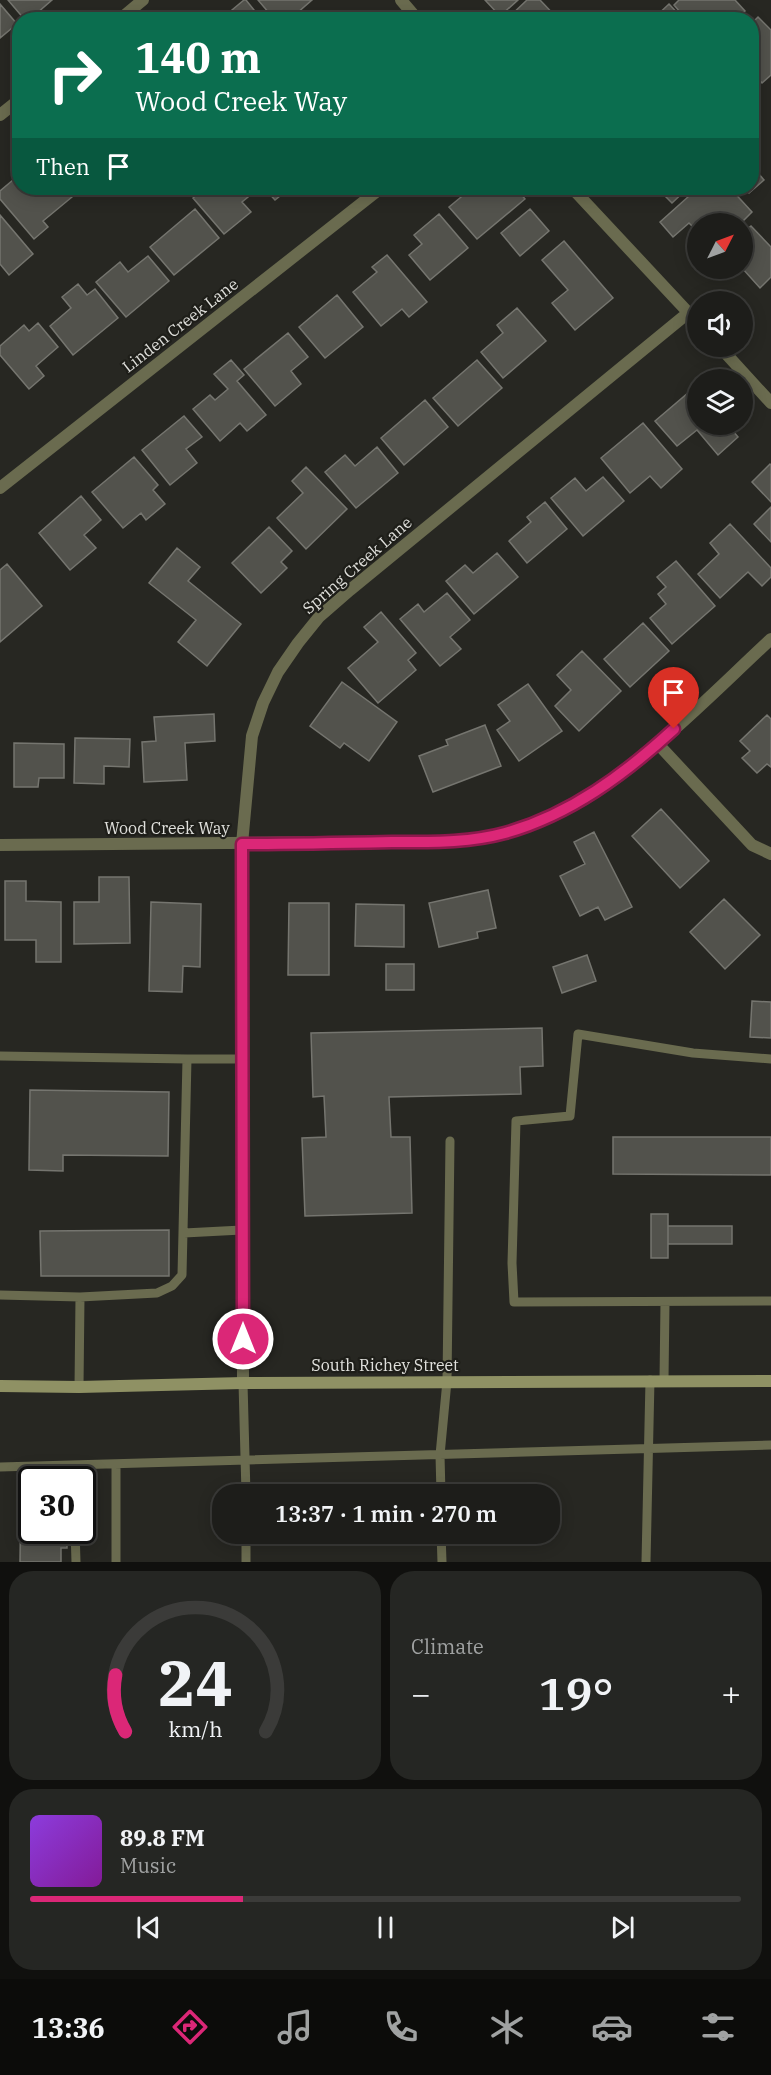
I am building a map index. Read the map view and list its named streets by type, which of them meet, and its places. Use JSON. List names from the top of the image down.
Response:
{
  "streets": {
    "main road": ["South Richey Street"],
    "street": ["Linden Creek Lane", "Spring Creek Lane", "Wood Creek Way"]
  },
  "crossings": [
    ["Spring Creek Lane", "Wood Creek Way"],
    ["Spring Creek Lane", "South Richey Street"]
  ],
  "north": "top right",
  "page": {
    "turn": ["140 m", "Wood Creek Way"],
    "then": "Then",
    "limit": "30",
    "trip": "13:37 · 1 min · 270 m",
    "tile": "Climate",
    "heat": ["−", "19°", "+"],
    "song": ["89.8 FM", "Music"],
    "tabs": "13:36",
    "gauge": ["24", "km/h"]
  }
}
